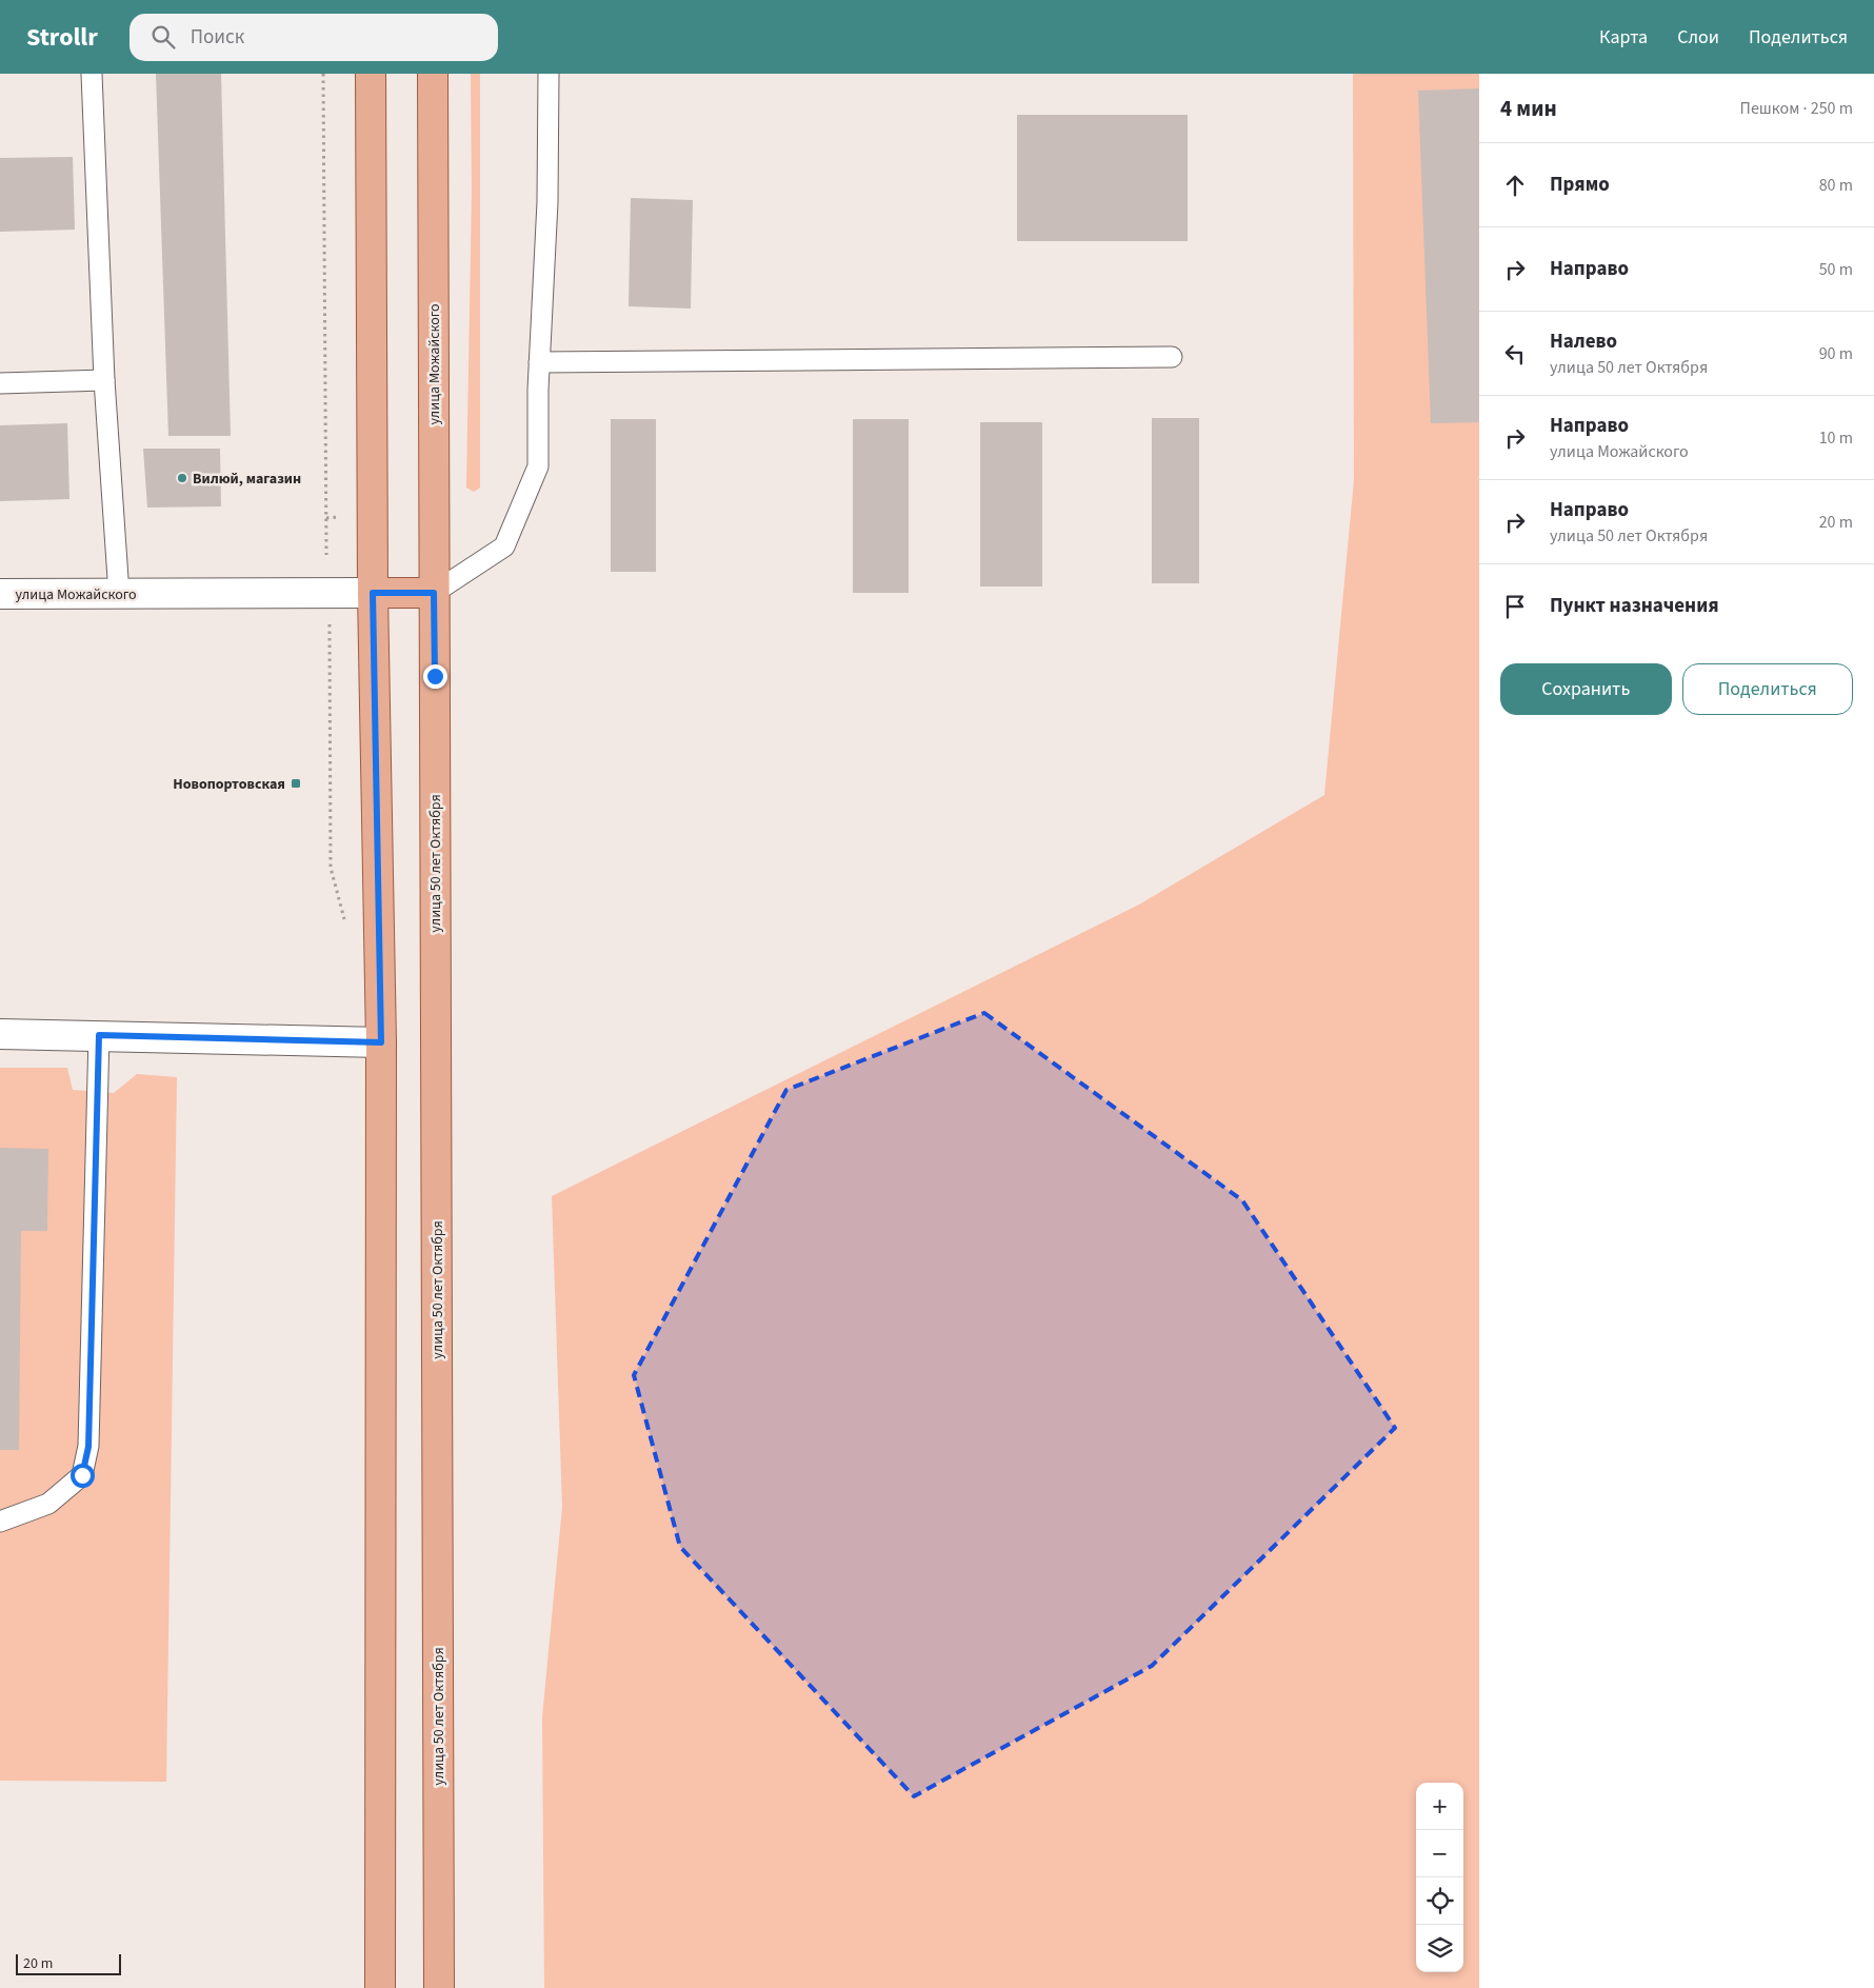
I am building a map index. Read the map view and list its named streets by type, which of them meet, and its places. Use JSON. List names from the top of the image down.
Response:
{
  "streets": {
    "main road": ["улица Можайского", "улица 50 лет Октября"]
  },
  "crossings": [
    ["улица Можайского", "улица 50 лет Октября"]
  ],
  "places": {
    "other": ["Вилюй, магазин"],
    "transit": ["Новопортовская"]
  },
  "scale_bar": "20 m",
  "page": {
    "header": "Strollr",
    "search": "Поиск",
    "nav": ["Карта", "Слои", "Поделиться"],
    "heading": ["4 мин", "Пешком · 250 m"],
    "list": [
      ["Прямо", "80 m"],
      ["Направо", "50 m"],
      ["Налево", "улица 50 лет Октября", "90 m"],
      ["Направо", "улица Можайского", "10 m"],
      ["Направо", "улица 50 лет Октября", "20 m"],
      "Пункт назначения"
    ],
    "buttons": ["Сохранить", "Поделиться"],
    "map_buttons": ["+", "−"],
    "scale": "20 m"
  }
}
